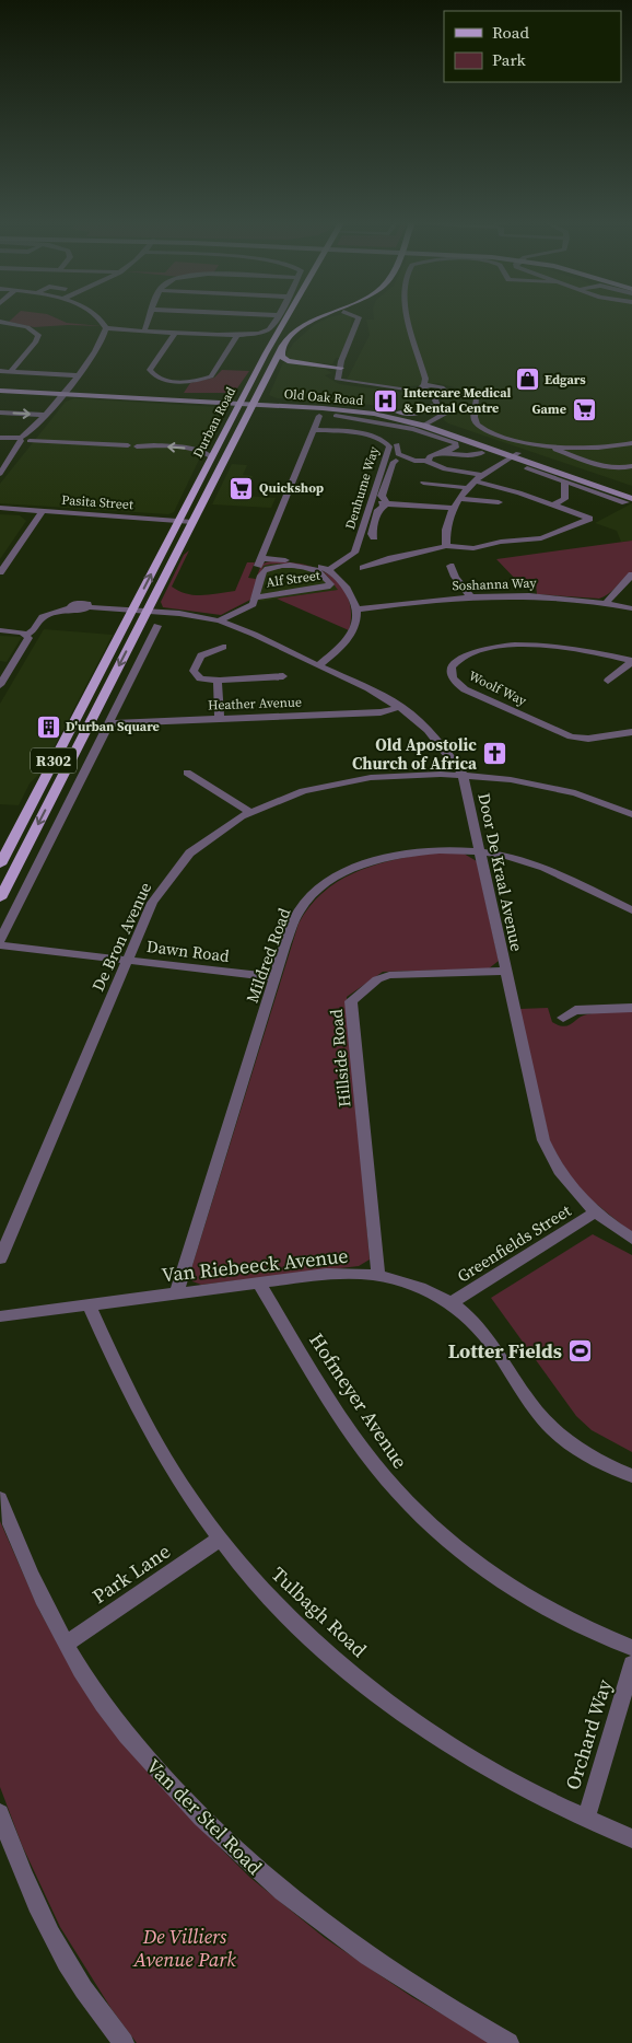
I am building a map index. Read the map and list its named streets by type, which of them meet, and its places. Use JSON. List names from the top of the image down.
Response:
{
  "streets": {
    "main road": ["Old Oak Road", "Durban Road", "R302"],
    "street": [
      "Denhume Way",
      "Pasita Street",
      "Alf Street",
      "Soshanna Way",
      "Woolf Way",
      "Heather Avenue",
      "Door De Kraal Avenue",
      "De Bron Avenue",
      "Dawn Road",
      "Mildred Road",
      "Hillside Road",
      "Greenfields Street",
      "Van Riebeeck Avenue",
      "Hofmeyer Avenue",
      "Park Lane",
      "Tulbagh Road",
      "Orchard Way",
      "Van der Stel Road"
    ]
  },
  "crossings": [
    ["Old Oak Road", "Durban Road"],
    ["Durban Road", "Pasita Street"],
    ["Durban Road", "R302"],
    ["Durban Road", "Door De Kraal Avenue"],
    ["Denhume Way", "Alf Street"],
    ["Alf Street", "Door De Kraal Avenue"],
    ["Heather Avenue", "Door De Kraal Avenue"],
    ["R302", "Door De Kraal Avenue"],
    ["Door De Kraal Avenue", "De Bron Avenue"],
    ["Door De Kraal Avenue", "Mildred Road"],
    ["Door De Kraal Avenue", "Hillside Road"],
    ["Door De Kraal Avenue", "Greenfields Street"],
    ["De Bron Avenue", "Dawn Road"],
    ["Dawn Road", "Mildred Road"],
    ["Mildred Road", "Van Riebeeck Avenue"],
    ["Hillside Road", "Van Riebeeck Avenue"],
    ["Greenfields Street", "Van Riebeeck Avenue"],
    ["Van Riebeeck Avenue", "Hofmeyer Avenue"],
    ["Van Riebeeck Avenue", "Tulbagh Road"],
    ["Park Lane", "Tulbagh Road"],
    ["Park Lane", "Van der Stel Road"],
    ["Tulbagh Road", "Orchard Way"]
  ],
  "parks": ["De Villiers Avenue Park"],
  "places": {
    "shop": ["Edgars"],
    "hospital": ["Intercare Medical & Dental Centre"],
    "supermarket": ["Game", "Quickshop"],
    "building": ["D'urban Square"],
    "church": ["Old Apostolic Church of Africa"],
    "sports": ["Lotter Fields"]
  },
  "legend": ["Road", "Park"]
}
